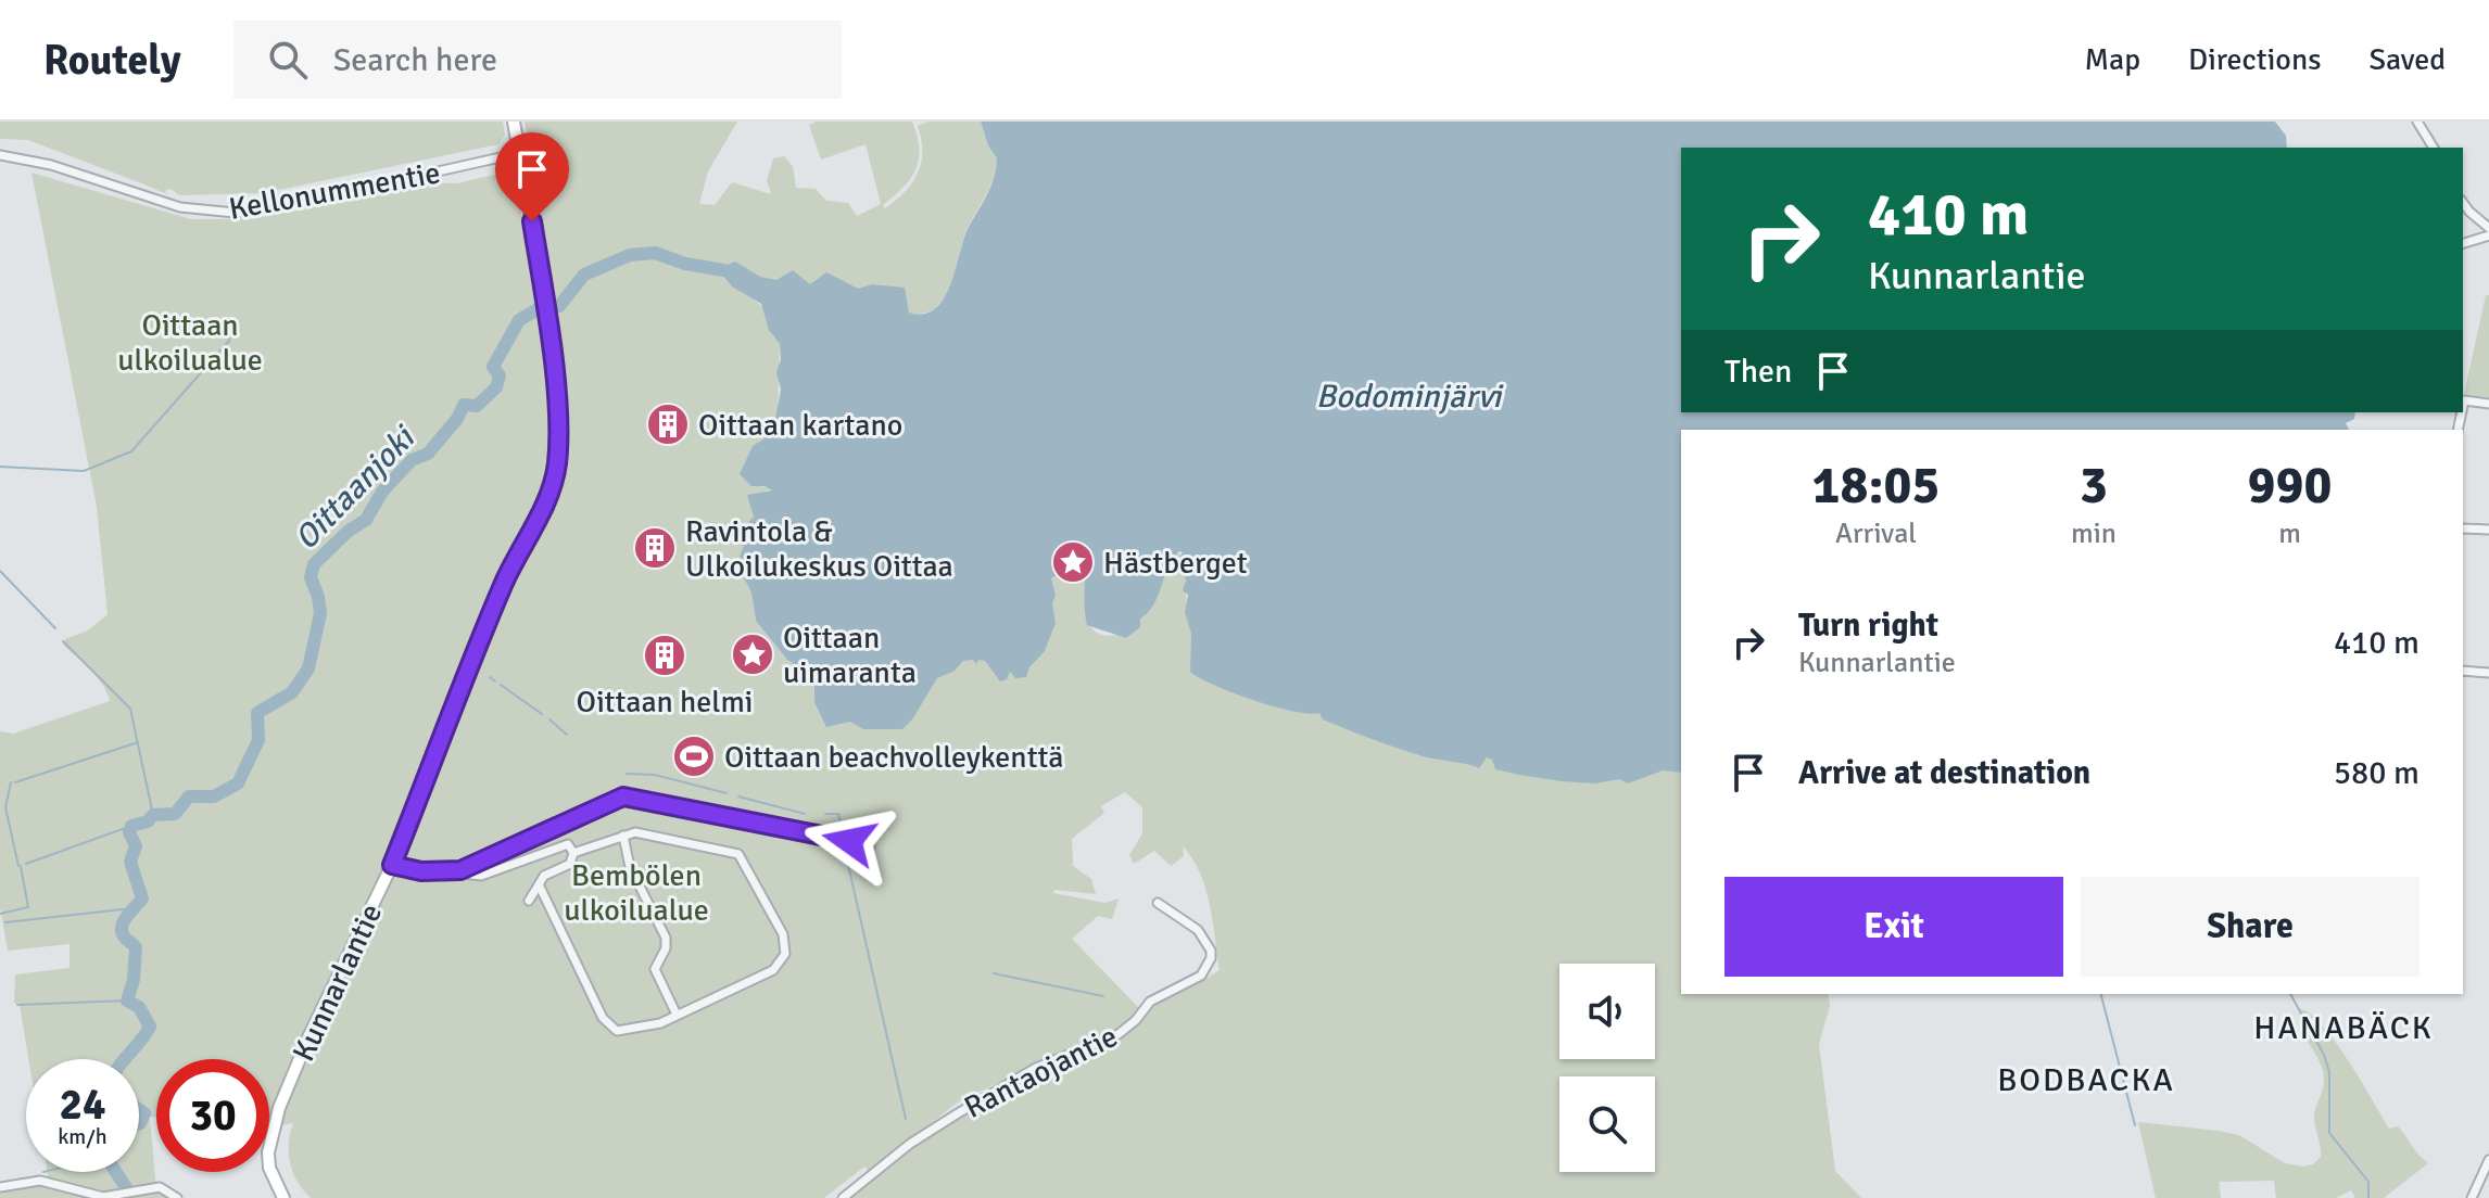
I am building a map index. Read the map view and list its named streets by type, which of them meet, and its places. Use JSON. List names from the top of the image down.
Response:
{
  "streets": {
    "main road": ["Kunnarlantie"],
    "street": ["Kellonummentie", "Rantaojantie"]
  },
  "crossings": [
    ["Kellonummentie", "Kunnarlantie"]
  ],
  "districts": ["HANABÄCK", "BODBACKA"],
  "water": ["Bodominjärvi", "Oittaanjoki"],
  "parks": ["Oittaan ulkoilualue", "Bembölen ulkoilualue"],
  "places": {
    "building": ["Oittaan kartano", "Ravintola & Ulkoilukeskus Oittaa", "Oittaan helmi"],
    "place": ["Hästberget", "Oittaan uimaranta"],
    "sports": ["Oittaan beachvolleykenttä"]
  },
  "page": {
    "header": "Routely",
    "search": "Search here",
    "nav": ["Map", "Directions", "Saved"],
    "turn": ["410 m", "Kunnarlantie"],
    "then": "Then",
    "eta": [
      "18:05",
      "Arrival",
      "3",
      "min",
      "990",
      "m"
    ],
    "list": [
      {
        "name": "Turn right",
        "note": "Kunnarlantie",
        "value": "410 m"
      },
      {
        "name": "Arrive at destination",
        "value": "580 m"
      }
    ],
    "buttons": ["Exit", "Share"],
    "speed": "24 km/h",
    "limit": "30"
  }
}
